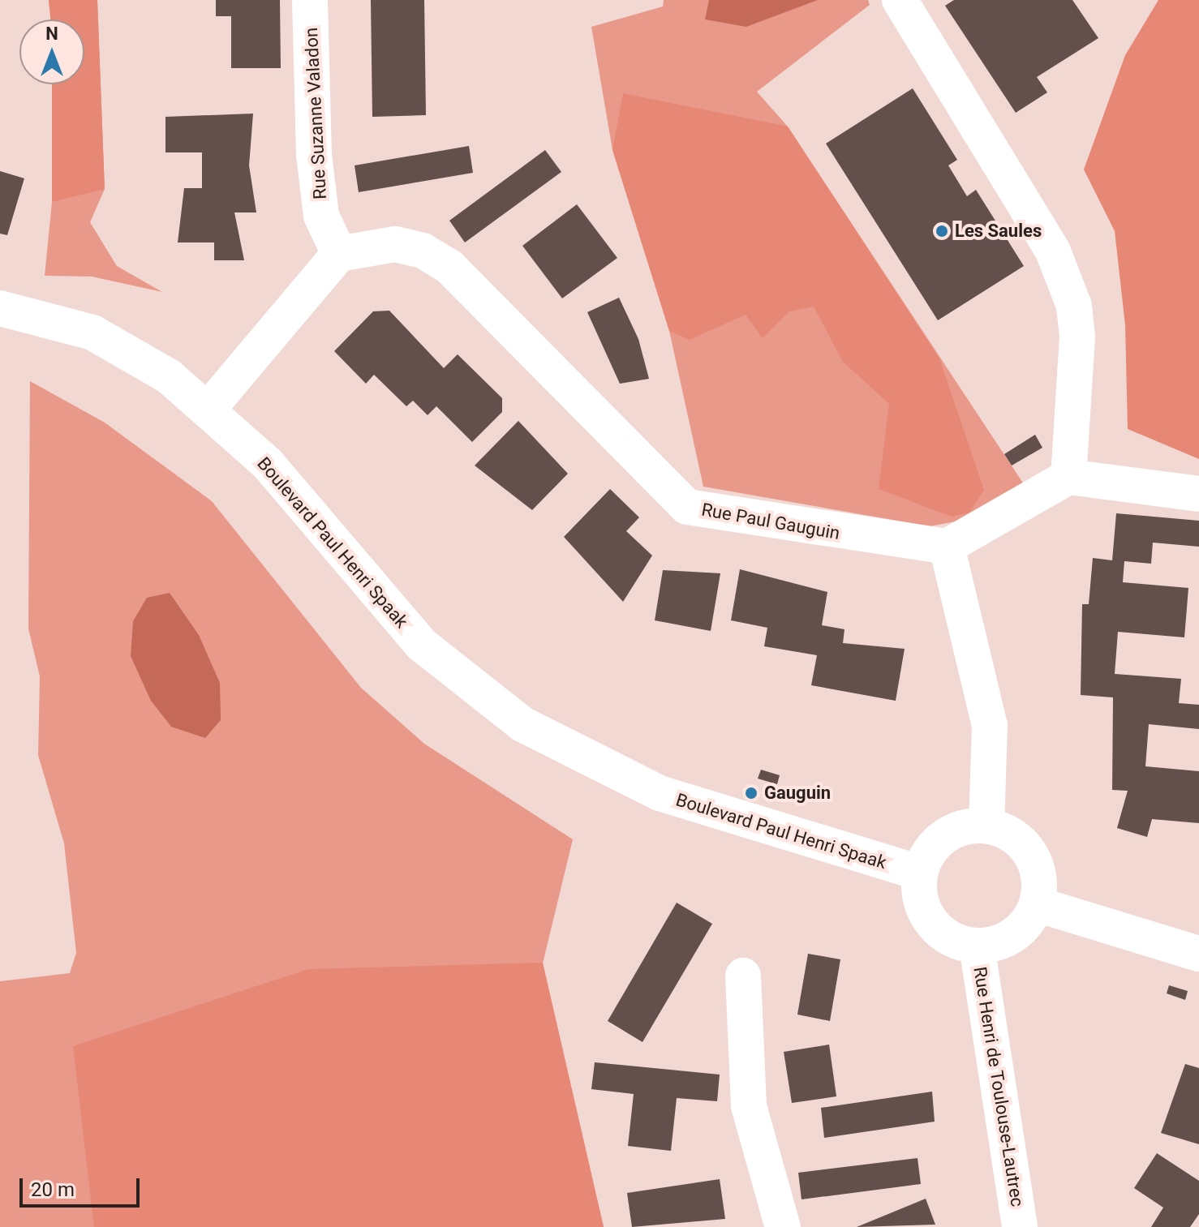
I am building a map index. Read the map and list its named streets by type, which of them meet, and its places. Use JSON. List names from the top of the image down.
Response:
{
  "streets": {
    "street": [
      "Rue Suzanne Valadon",
      "Rue Paul Gauguin",
      "Boulevard Paul Henri Spaak",
      "Rue Henri de Toulouse-Lautrec"
    ]
  },
  "crossings": [
    ["Rue Suzanne Valadon", "Rue Paul Gauguin"],
    ["Boulevard Paul Henri Spaak", "Rue Henri de Toulouse-Lautrec"]
  ],
  "places": ["Les Saules", "Gauguin"],
  "scale_bar": "20 m",
  "north": "top"
}
